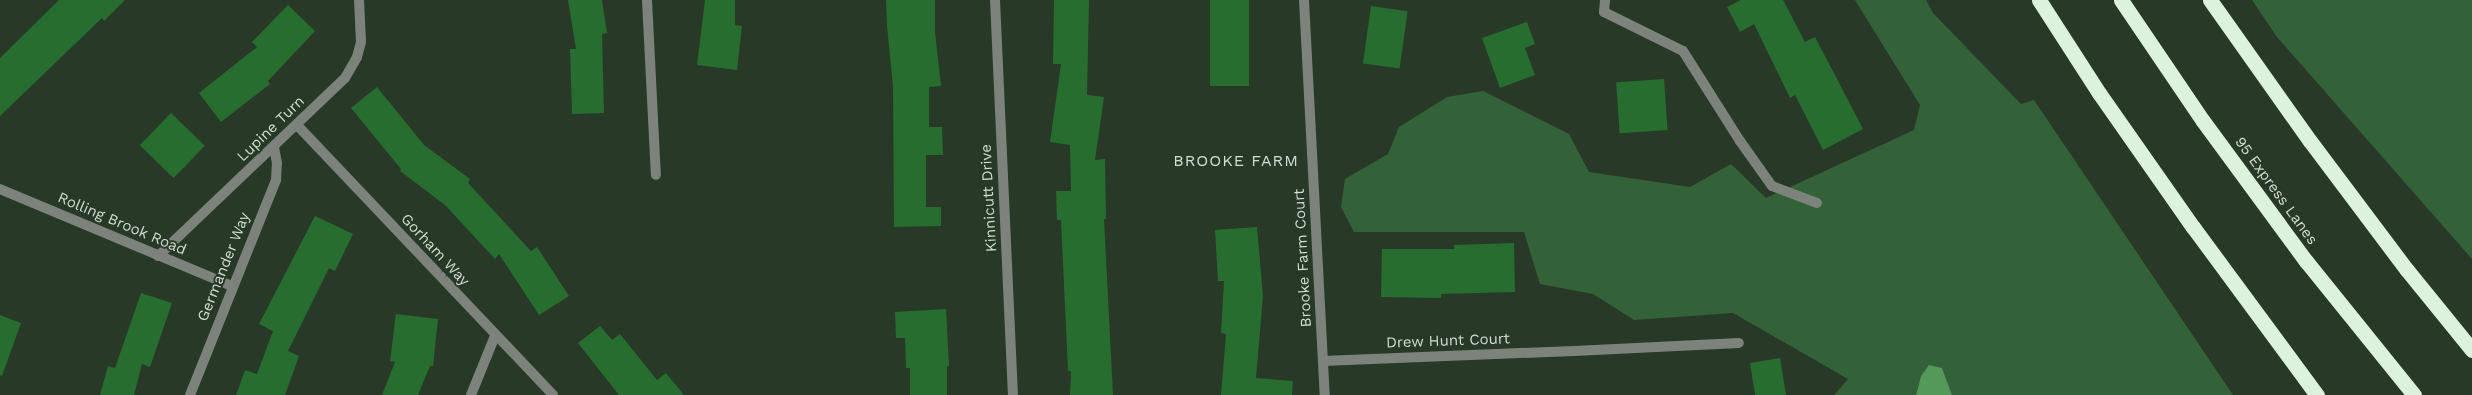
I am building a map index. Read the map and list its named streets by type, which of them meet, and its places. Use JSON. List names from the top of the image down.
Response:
{
  "streets": {
    "highway": ["95 Express Lanes"],
    "street": [
      "Lupine Turn",
      "Kinnicutt Drive",
      "Rolling Brook Road",
      "Gorham Way",
      "Brooke Farm Court",
      "Germander Way",
      "Drew Hunt Court"
    ]
  },
  "crossings": [
    ["Lupine Turn", "Rolling Brook Road"],
    ["Lupine Turn", "Gorham Way"],
    ["Lupine Turn", "Germander Way"],
    ["Rolling Brook Road", "Germander Way"],
    ["Brooke Farm Court", "Drew Hunt Court"]
  ],
  "districts": ["BROOKE FARM"]
}
